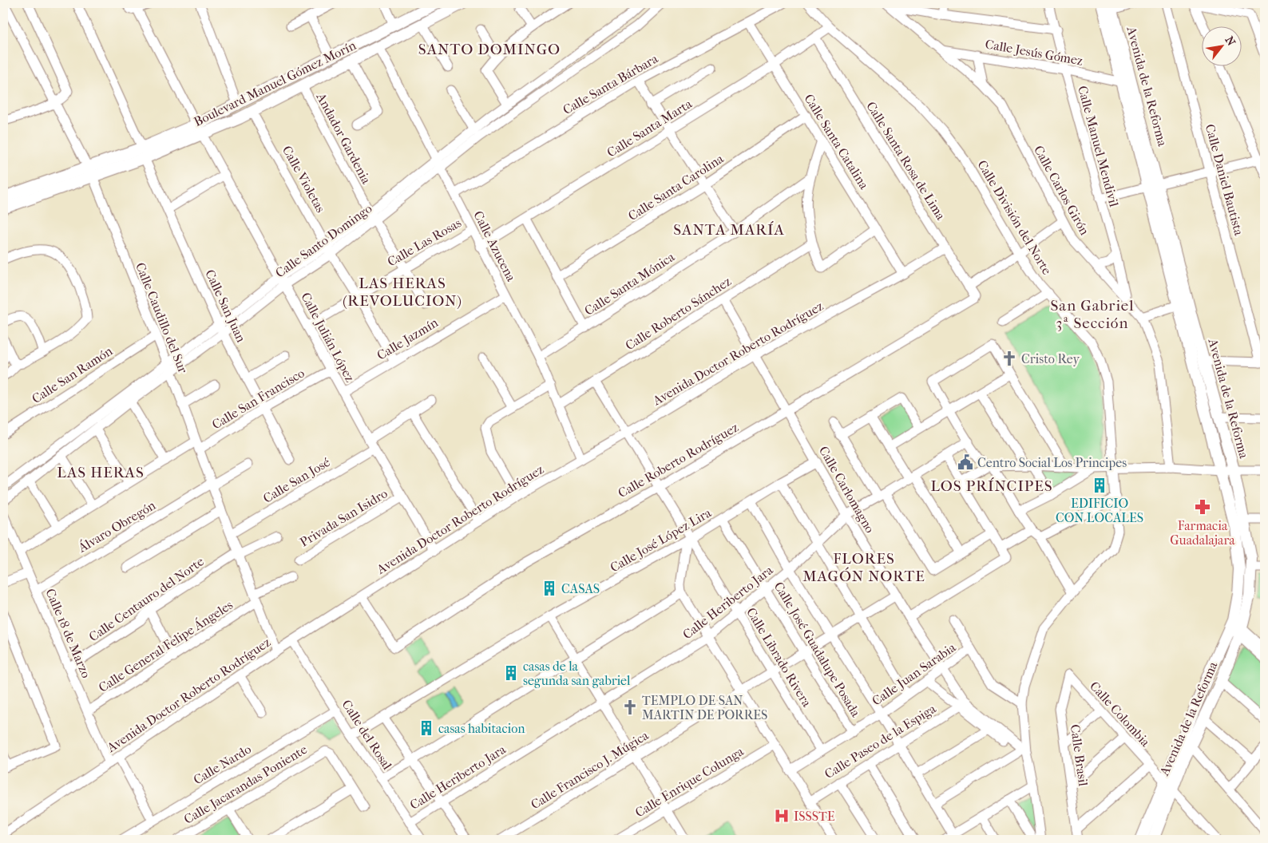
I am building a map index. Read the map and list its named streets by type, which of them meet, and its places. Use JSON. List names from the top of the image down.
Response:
{
  "streets": {
    "main road": ["Boulevard Manuel Gómez Morín", "Avenida de la Reforma"],
    "street": [
      "Calle Jesús Gómez",
      "Calle Santa Bárbara",
      "Calle Santa Marta",
      "Andador Gardenia",
      "Calle Santa Catalina",
      "Calle Manuel Mendivil",
      "Calle Santa Rosa de Lima",
      "Calle Violetas",
      "Calle Daniel Bautista",
      "Calle Santa Carolina",
      "Calle Carlos Girón",
      "Calle División del Norte",
      "Calle Santo Domingo",
      "Calle Las Rosas",
      "Calle Azucena",
      "Calle Santa Mónica",
      "Calle San Juan",
      "Calle Roberto Sánchez",
      "Calle Caudillo del Sur",
      "Calle Julián López",
      "Calle Jazmín",
      "Avenida Doctor Roberto Rodríguez",
      "Calle San Ramón",
      "Calle San Francisco",
      "Calle Roberto Rodríguez",
      "Calle San José",
      "Calle Carlomagno",
      "Privada San Isidro",
      "Álvaro Obregón",
      "Calle José López Lira",
      "Calle Centauro del Norte",
      "Calle Heriberto Jara",
      "Calle 18 de Marzo",
      "Calle General Felipe Ángeles",
      "Calle José Guadalupe Posada",
      "Calle Librado Rivera",
      "Calle Juan Sarabia",
      "Calle Colombia",
      "Calle del Rosal",
      "Calle Paseo de la Espiga",
      "Calle Brasil",
      "Calle Nardo",
      "Calle Francisco J. Múgica",
      "Calle Enrique Colunga",
      "Calle Jacarandas Poniente"
    ]
  },
  "crossings": [
    ["Calle Jesús Gómez", "Avenida de la Reforma"],
    ["Calle Jesús Gómez", "Calle Manuel Mendivil"],
    ["Calle Jesús Gómez", "Calle Carlos Girón"],
    ["Boulevard Manuel Gómez Morín", "Andador Gardenia"],
    ["Boulevard Manuel Gómez Morín", "Calle Violetas"],
    ["Boulevard Manuel Gómez Morín", "Calle Azucena"],
    ["Boulevard Manuel Gómez Morín", "Calle San Juan"],
    ["Boulevard Manuel Gómez Morín", "Calle Caudillo del Sur"],
    ["Boulevard Manuel Gómez Morín", "Calle Julián López"],
    ["Calle Santa Bárbara", "Calle Santa Catalina"],
    ["Calle Santa Bárbara", "Calle Azucena"],
    ["Avenida de la Reforma", "Calle Colombia"],
    ["Calle Santa Marta", "Calle Santa Catalina"],
    ["Calle Santa Marta", "Calle Santa Rosa de Lima"],
    ["Calle Santa Marta", "Calle División del Norte"],
    ["Calle Santa Marta", "Calle Azucena"],
    ["Andador Gardenia", "Calle Santo Domingo"],
    ["Andador Gardenia", "Calle Las Rosas"],
    ["Calle Santa Catalina", "Calle Santa Carolina"],
    ["Calle Santa Catalina", "Avenida Doctor Roberto Rodríguez"],
    ["Calle Manuel Mendivil", "Calle Carlos Girón"],
    ["Calle Santa Rosa de Lima", "Avenida Doctor Roberto Rodríguez"],
    ["Calle Santa Rosa de Lima", "Calle Roberto Rodríguez"],
    ["Calle Violetas", "Calle Santo Domingo"],
    ["Calle Violetas", "Calle Las Rosas"],
    ["Calle Violetas", "Calle Jazmín"],
    ["Calle División del Norte", "Calle Carlomagno"],
    ["Calle Santo Domingo", "Calle Azucena"],
    ["Calle Santo Domingo", "Calle San Juan"],
    ["Calle Santo Domingo", "Calle Caudillo del Sur"],
    ["Calle Santo Domingo", "Calle Julián López"],
    ["Calle Las Rosas", "Calle Azucena"],
    ["Calle Las Rosas", "Calle Julián López"],
    ["Calle Azucena", "Calle Santa Mónica"],
    ["Calle Azucena", "Calle Roberto Sánchez"],
    ["Calle Azucena", "Calle Jazmín"],
    ["Calle Azucena", "Avenida Doctor Roberto Rodríguez"],
    ["Calle San Juan", "Calle San Francisco"],
    ["Calle Roberto Sánchez", "Calle Carlomagno"],
    ["Calle Roberto Sánchez", "Calle Librado Rivera"],
    ["Calle Caudillo del Sur", "Avenida Doctor Roberto Rodríguez"],
    ["Calle Caudillo del Sur", "Calle San Ramón"],
    ["Calle Caudillo del Sur", "Calle San Francisco"],
    ["Calle Caudillo del Sur", "Calle San José"],
    ["Calle Caudillo del Sur", "Álvaro Obregón"],
    ["Calle Caudillo del Sur", "Calle Centauro del Norte"],
    ["Calle Caudillo del Sur", "Calle General Felipe Ángeles"],
    ["Calle Julián López", "Calle Jazmín"],
    ["Calle Julián López", "Avenida Doctor Roberto Rodríguez"],
    ["Calle Julián López", "Calle San Francisco"],
    ["Calle Julián López", "Calle San José"],
    ["Calle Julián López", "Privada San Isidro"],
    ["Avenida Doctor Roberto Rodríguez", "Calle Roberto Rodríguez"],
    ["Avenida Doctor Roberto Rodríguez", "Calle Carlomagno"],
    ["Avenida Doctor Roberto Rodríguez", "Calle 18 de Marzo"],
    ["Avenida Doctor Roberto Rodríguez", "Calle Librado Rivera"],
    ["Avenida Doctor Roberto Rodríguez", "Calle del Rosal"],
    ["Calle San Francisco", "Calle 18 de Marzo"],
    ["Calle Roberto Rodríguez", "Calle Carlomagno"],
    ["Calle Roberto Rodríguez", "Calle Librado Rivera"],
    ["Calle Carlomagno", "Calle José López Lira"],
    ["Calle Carlomagno", "Calle Heriberto Jara"],
    ["Calle Carlomagno", "Calle Juan Sarabia"],
    ["Calle Carlomagno", "Calle Paseo de la Espiga"],
    ["Calle Carlomagno", "Calle Francisco J. Múgica"],
    ["Álvaro Obregón", "Calle 18 de Marzo"],
    ["Calle José López Lira", "Calle José Guadalupe Posada"],
    ["Calle José López Lira", "Calle Librado Rivera"],
    ["Calle José López Lira", "Calle del Rosal"],
    ["Calle Centauro del Norte", "Calle 18 de Marzo"],
    ["Calle Heriberto Jara", "Calle José Guadalupe Posada"],
    ["Calle Heriberto Jara", "Calle Librado Rivera"],
    ["Calle Heriberto Jara", "Calle del Rosal"],
    ["Calle 18 de Marzo", "Calle General Felipe Ángeles"],
    ["Calle José Guadalupe Posada", "Calle Juan Sarabia"],
    ["Calle José Guadalupe Posada", "Calle Francisco J. Múgica"],
    ["Calle Librado Rivera", "Calle Juan Sarabia"],
    ["Calle Librado Rivera", "Calle Francisco J. Múgica"],
    ["Calle Colombia", "Calle Brasil"],
    ["Calle del Rosal", "Calle Nardo"]
  ],
  "districts": [
    "SANTO DOMINGO",
    "SANTA MARÍA",
    "LAS HERAS (REVOLUCION)",
    "San Gabriel 3ª Sección",
    "LAS HERAS",
    "LOS PRÍNCIPES",
    "FLORES MAGÓN NORTE"
  ],
  "places": {
    "church": ["Cristo Rey", "TEMPLO DE SAN MARTIN DE PORRES"],
    "public building": ["Centro Social Los Principes"],
    "building": [
      "EDIFICIO CON LOCALES",
      "CASAS",
      "casas de la segunda san gabriel",
      "casas habitacion"
    ],
    "pharmacy": ["Farmacia Guadalajara"],
    "hospital": ["ISSSTE"]
  },
  "north": "top right"
}
